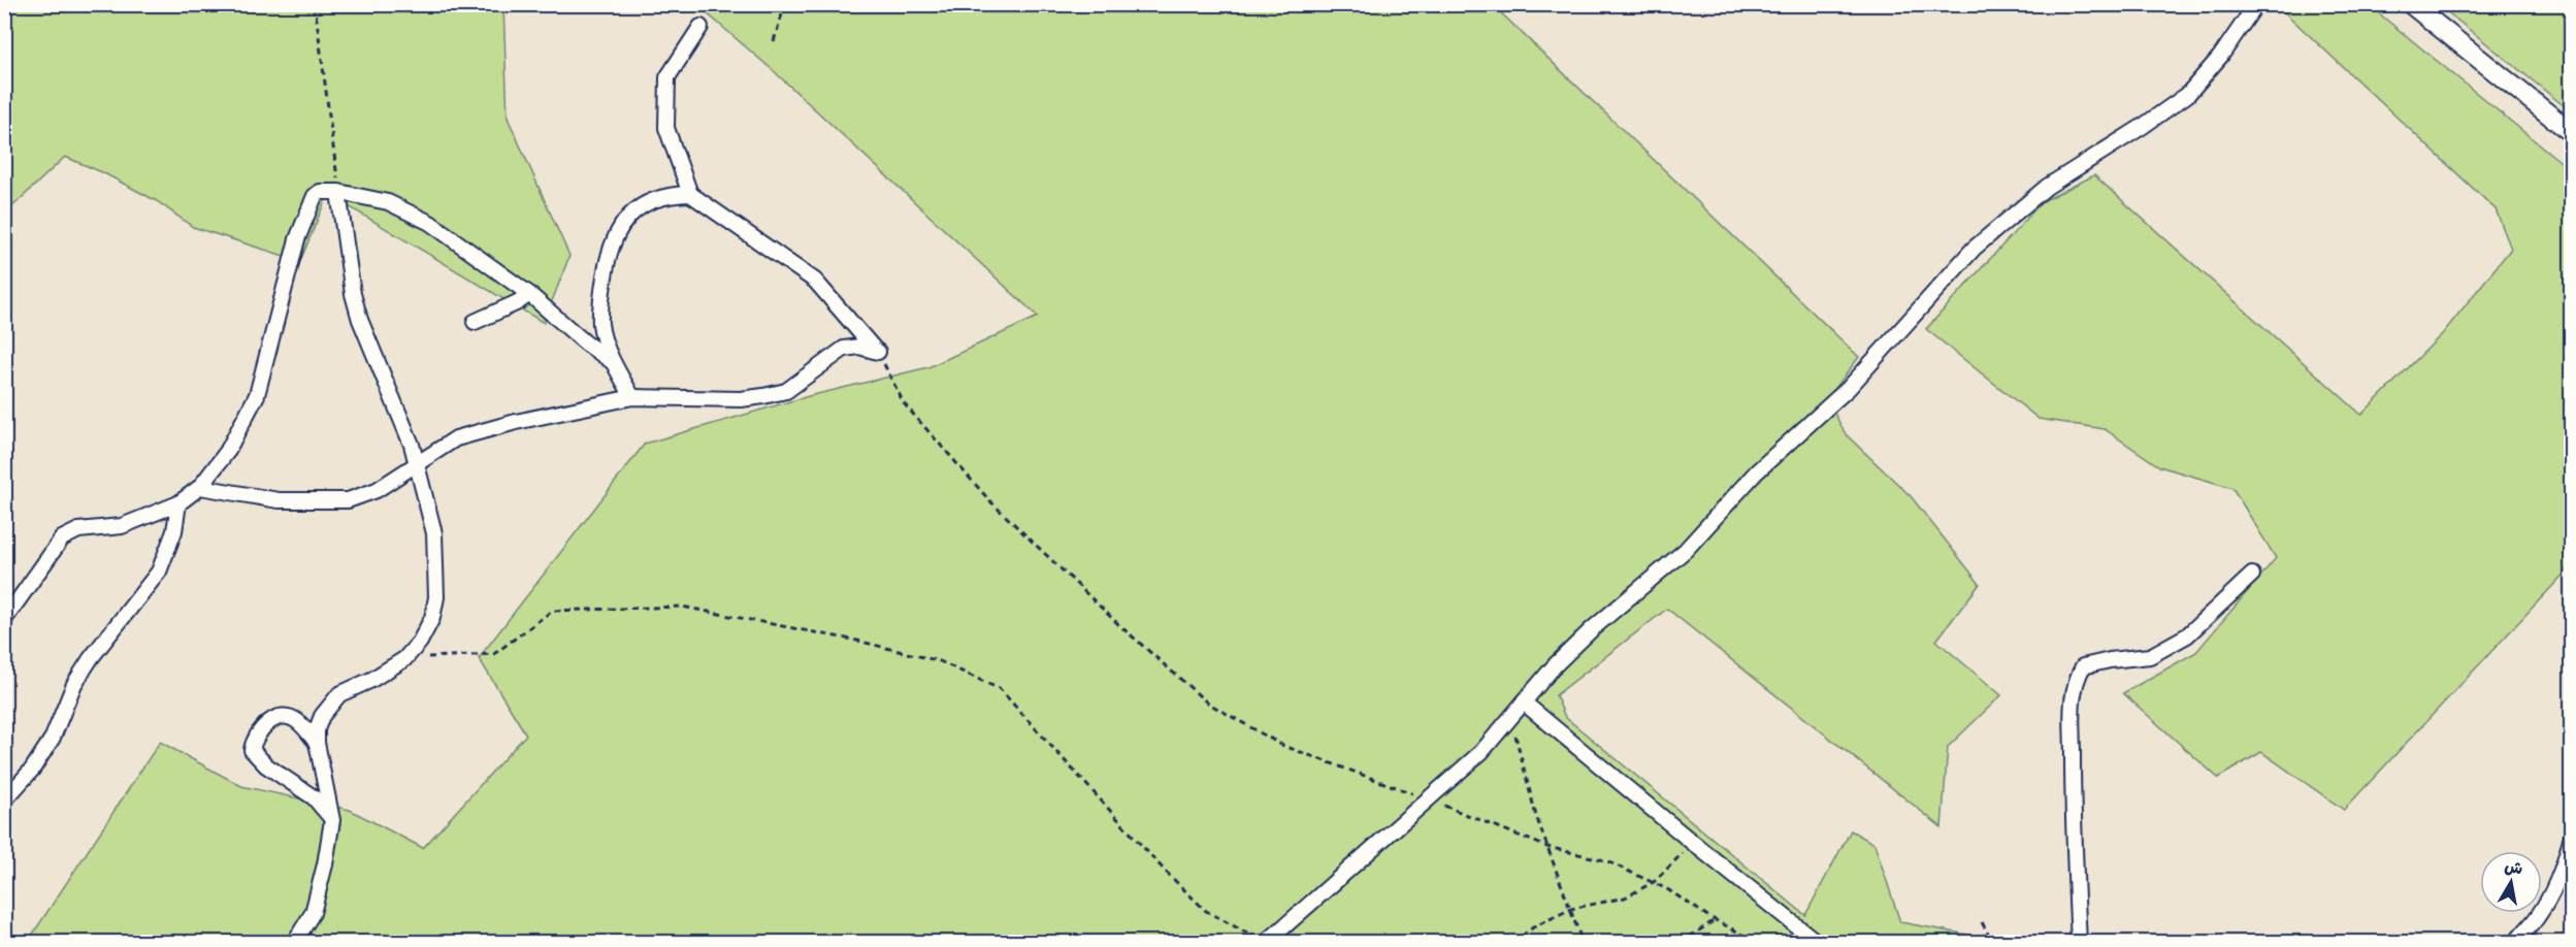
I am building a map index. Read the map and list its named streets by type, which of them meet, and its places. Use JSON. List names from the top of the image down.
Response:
{
  "north": "top"
}
